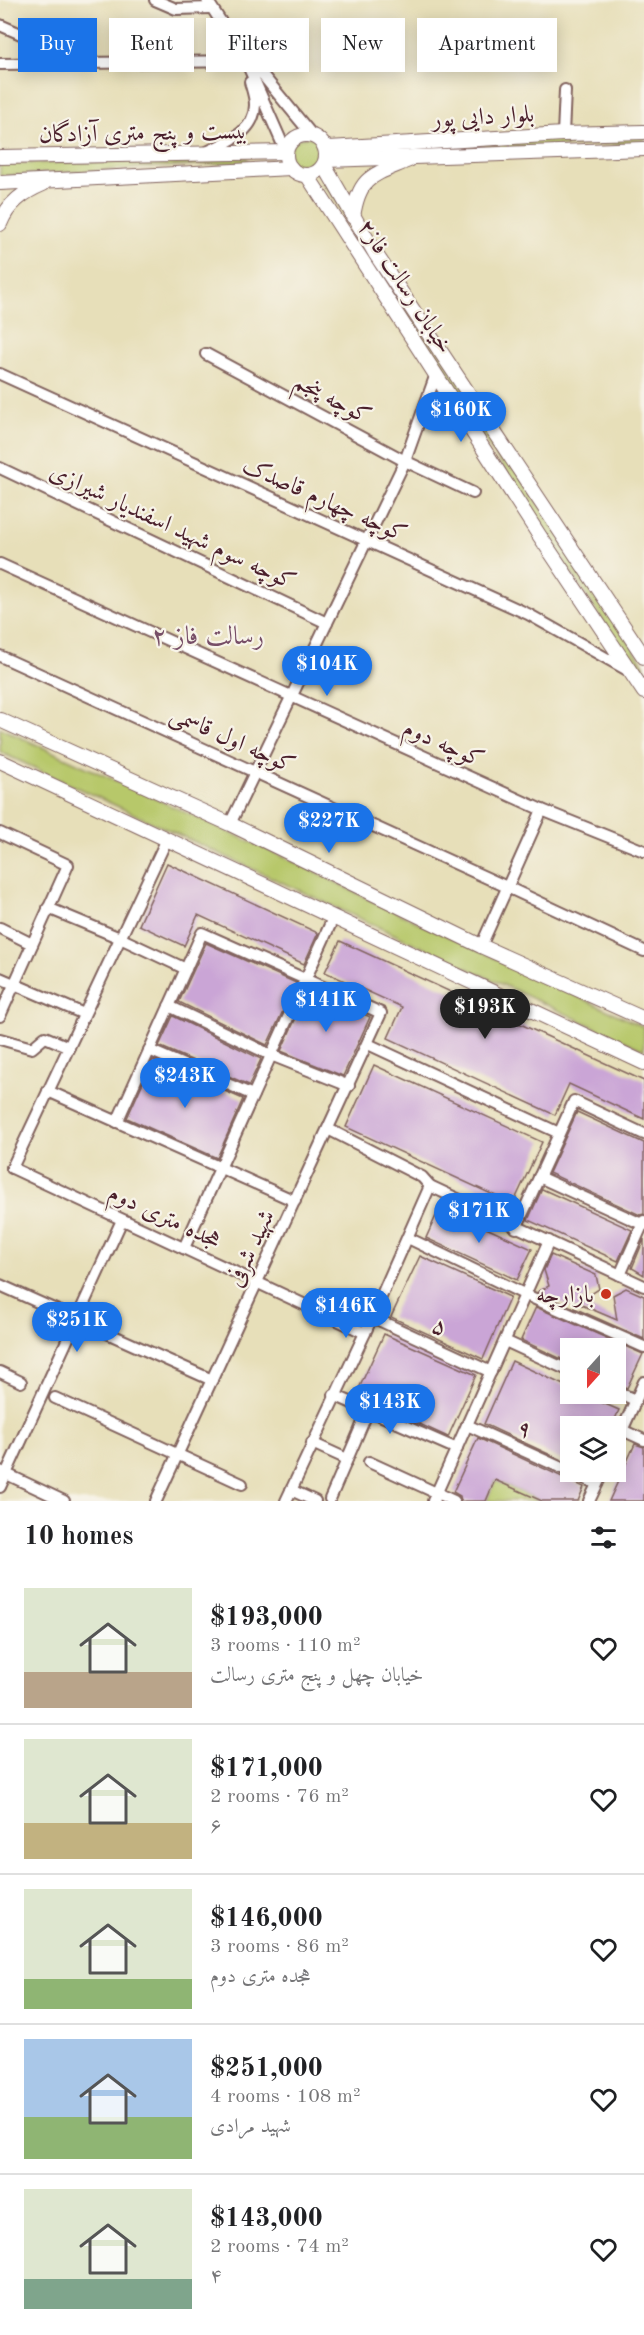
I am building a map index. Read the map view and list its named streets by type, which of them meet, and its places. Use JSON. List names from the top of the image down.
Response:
{
  "streets": {
    "main road": ["بلوار دایی پور", "بیست و پنج متری آزادگان", "خیابان رسالت فاز۲"],
    "street": [
      "کوچه پنجم",
      "کوچه چهارم قاصدک",
      "کوچه سوم شهید اسفندیار شیرازی",
      "کوچه اول قاسمی",
      "کوچه دوم",
      "هجده متری دوم",
      "شهید شرفی",
      "۵",
      "۹"
    ]
  },
  "crossings": [
    ["بلوار دایی پور", "بیست و پنج متری آزادگان"],
    ["بلوار دایی پور", "خیابان رسالت فاز۲"],
    ["بیست و پنج متری آزادگان", "خیابان رسالت فاز۲"],
    ["خیابان رسالت فاز۲", "کوچه چهارم قاصدک"],
    ["هجده متری دوم", "شهید شرفی"]
  ],
  "districts": ["رسالت فاز ۲"],
  "places": ["بازارچه"],
  "north": "bottom",
  "page": {
    "chip": [
      "Buy",
      "Rent",
      "Filters",
      "New",
      "Apartment"
    ],
    "price": [
      "$160K",
      "$104K",
      "$227K",
      "$141K",
      "$193K",
      "$243K",
      "$171K",
      "$146K",
      "$251K",
      "$143K"
    ],
    "heading": "10 homes",
    "list": [
      {
        "name": "$193,000",
        "note": "3 rooms · 110 m² · خیابان چهل و پنج متری رسالت"
      },
      {
        "name": "$171,000",
        "note": "2 rooms · 76 m² · ۶"
      },
      {
        "name": "$146,000",
        "note": "3 rooms · 86 m² · هجده متری دوم"
      },
      {
        "name": "$251,000",
        "note": "4 rooms · 108 m² · شهید مرادی"
      },
      {
        "name": "$143,000",
        "note": "2 rooms · 74 m² · ۴"
      }
    ]
  }
}
